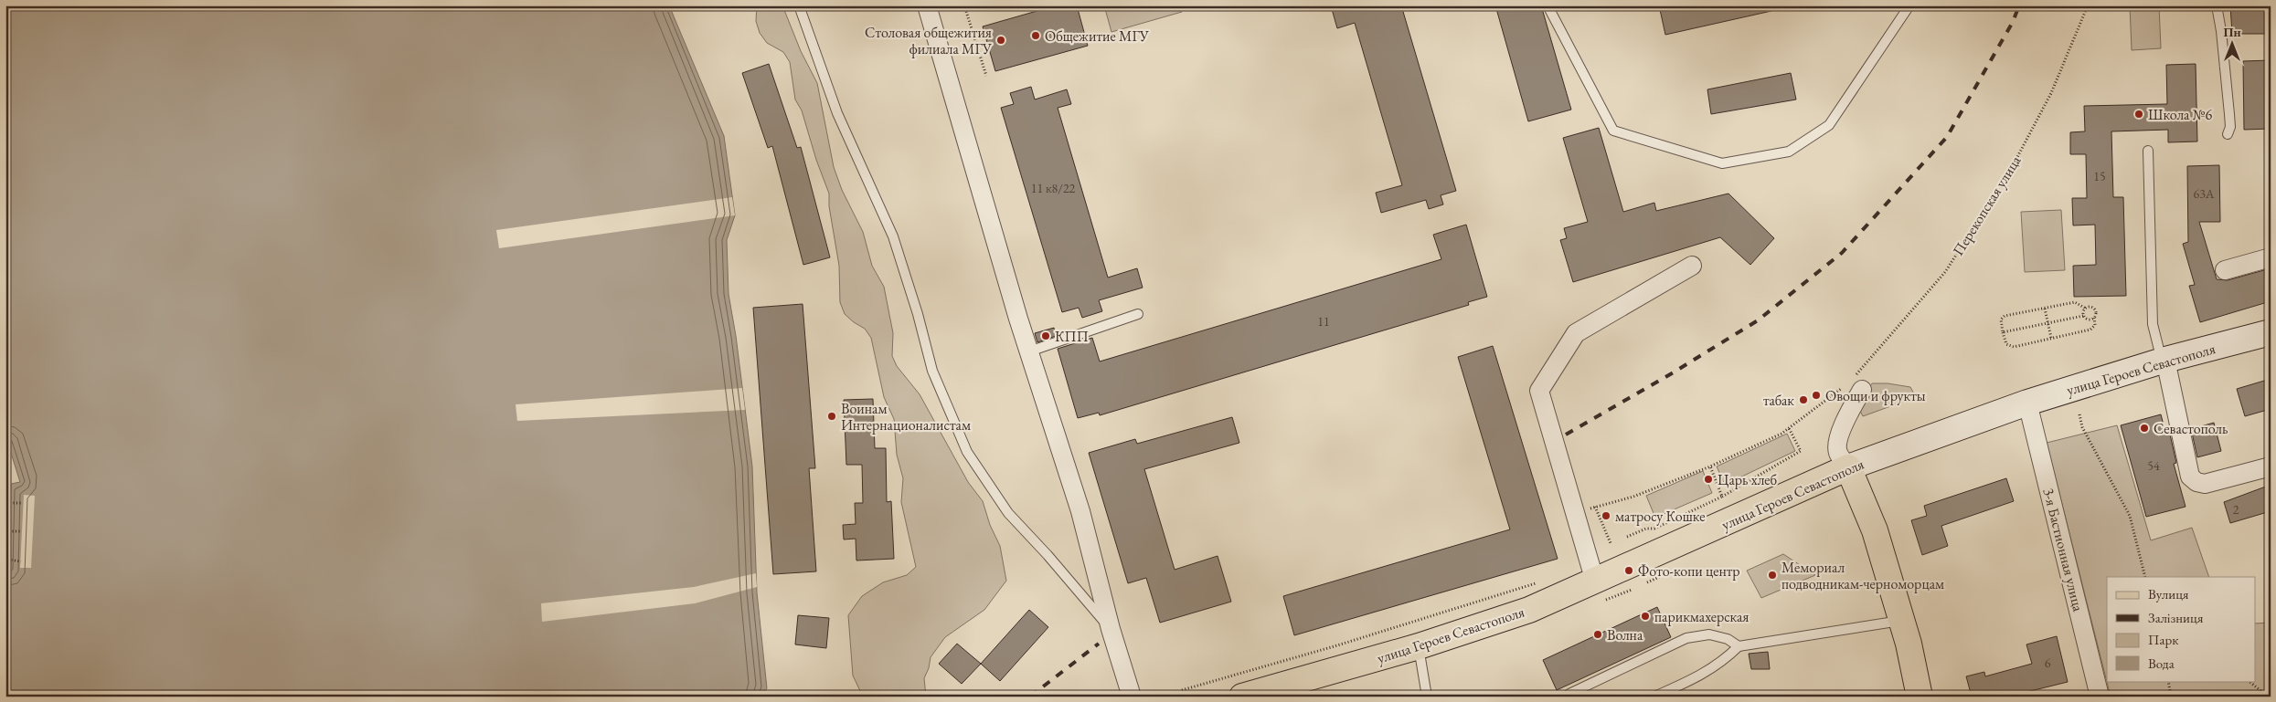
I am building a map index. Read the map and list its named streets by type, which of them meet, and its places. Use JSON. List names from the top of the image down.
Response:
{
  "streets": {
    "main road": ["улица Героев Севастополя"],
    "street": ["3-я Бастионная улица"],
    "path": ["Перекопская улица"]
  },
  "crossings": [
    ["улица Героев Севастополя", "3-я Бастионная улица"]
  ],
  "places": [
    "Общежитие МГУ",
    "Столовая общежития филиала МГУ",
    "Школа №6",
    "КПП",
    "Овощи и фрукты",
    "табак",
    "Воинам Интернационалистам",
    "Севастополь",
    "Царь хлеб",
    "матросу Кошке",
    "Фото-копи центр",
    "Мемориал подводникам-черноморцам",
    "парикмахерская",
    "Волна"
  ],
  "house_numbers": [
    "15",
    "11 к8/22",
    "63А",
    "11",
    "54",
    "2",
    "6"
  ],
  "legend": [
    "Вулиця",
    "Залізниця",
    "Парк",
    "Вода"
  ],
  "north": "top"
}
